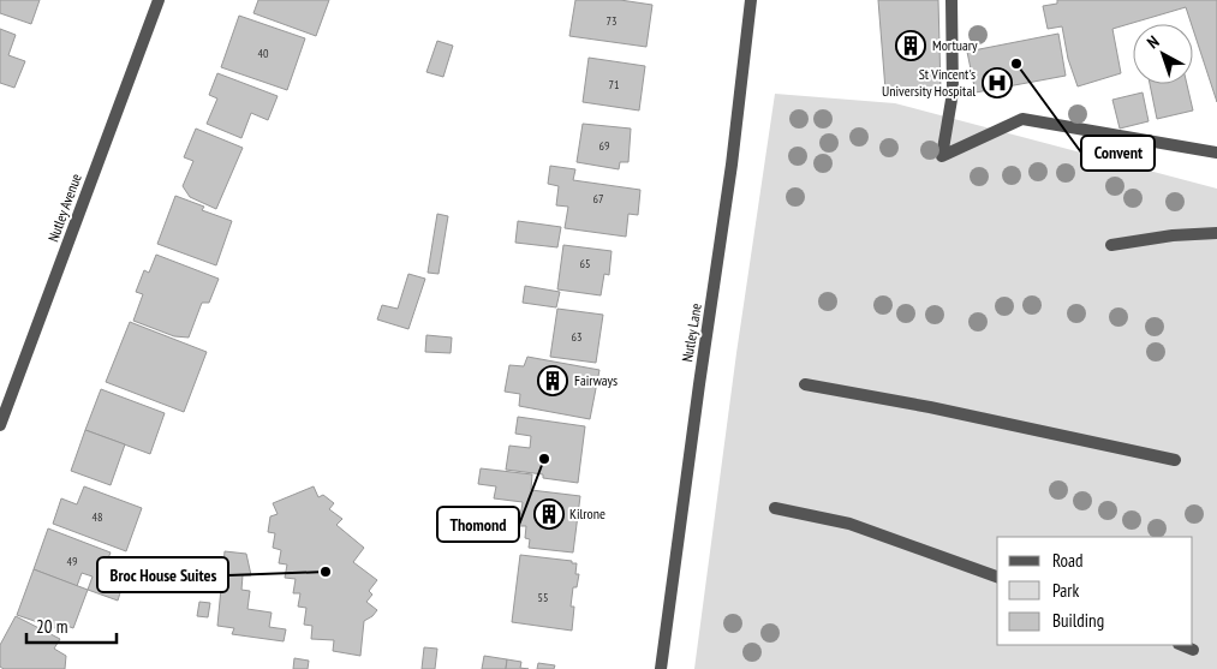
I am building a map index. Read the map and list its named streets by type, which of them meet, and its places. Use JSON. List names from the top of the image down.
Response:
{
  "streets": {
    "street": ["Nutley Avenue", "Nutley Lane"]
  },
  "places": {
    "building": ["Mortuary", "Fairways", "Kilrone"],
    "other": ["Convent", "Thomond", "Broc House Suites"],
    "hospital": ["St Vincent's University Hospital"]
  },
  "house_numbers": [
    "73",
    "40",
    "71",
    "69",
    "67",
    "65",
    "63",
    "48",
    "49",
    "55"
  ],
  "legend": ["Road", "Park", "Building"],
  "scale_bar": "20 m",
  "north": "top left"
}
